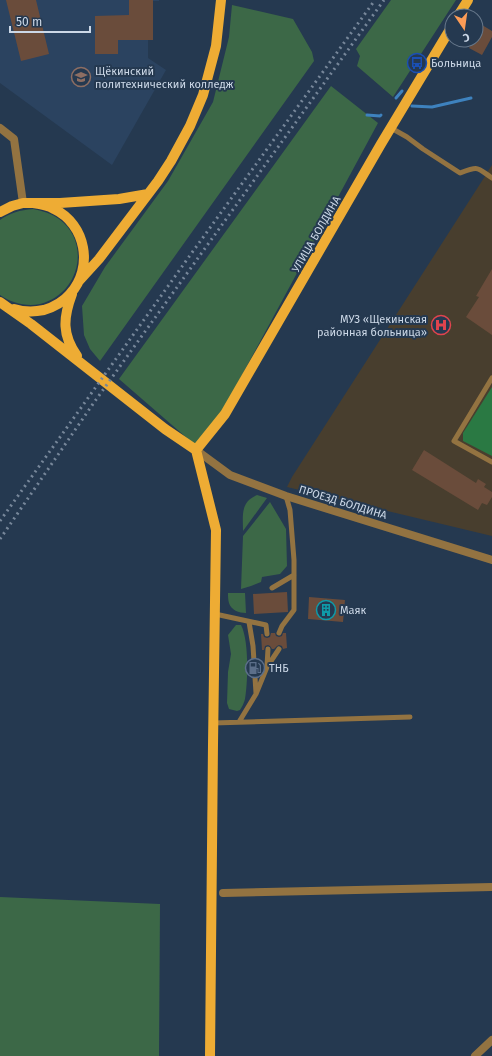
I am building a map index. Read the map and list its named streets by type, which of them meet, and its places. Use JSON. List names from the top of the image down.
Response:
{
  "streets": {
    "main road": ["УЛИЦА БОЛДИНА"],
    "street": ["ПРОЕЗД БОЛДИНА"]
  },
  "crossings": [
    ["УЛИЦА БОЛДИНА", "ПРОЕЗД БОЛДИНА"]
  ],
  "places": {
    "bus stop": ["Больница"],
    "school or university": ["Щёкинский политехнический колледж"],
    "hospital": ["МУЗ «Щекинская районная больница»"],
    "building": ["Маяк"],
    "fuel station": ["ТНБ"]
  },
  "scale_bar": "50 m",
  "north": "bottom"
}
